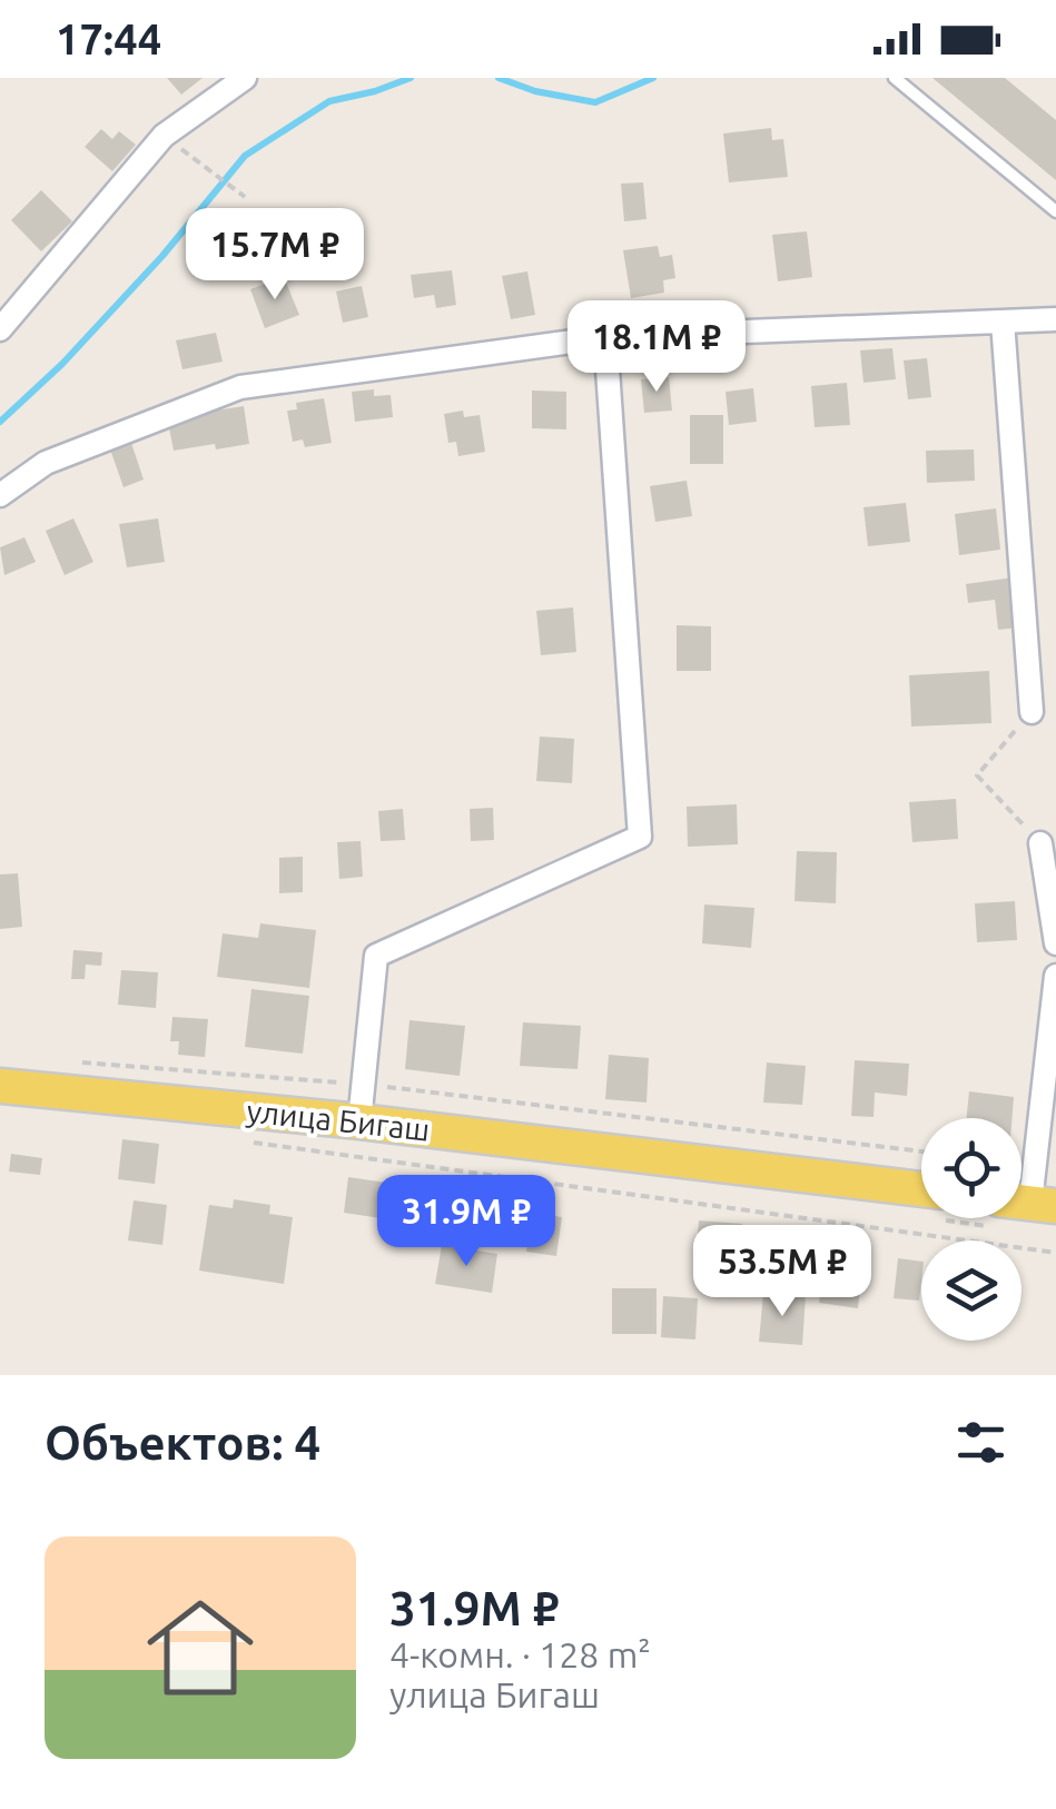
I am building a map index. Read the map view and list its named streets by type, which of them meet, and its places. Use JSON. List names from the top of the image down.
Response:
{
  "streets": {
    "main road": ["улица Бигаш"]
  },
  "page": {
    "status": "17:44",
    "price": [
      "15.7M ₽",
      "18.1M ₽",
      "31.9M ₽",
      "53.5M ₽"
    ],
    "heading": "Объектов: 4",
    "list": [
      {
        "name": "31.9M ₽",
        "note": "4-комн. · 128 m² · улица Бигаш"
      }
    ]
  }
}
